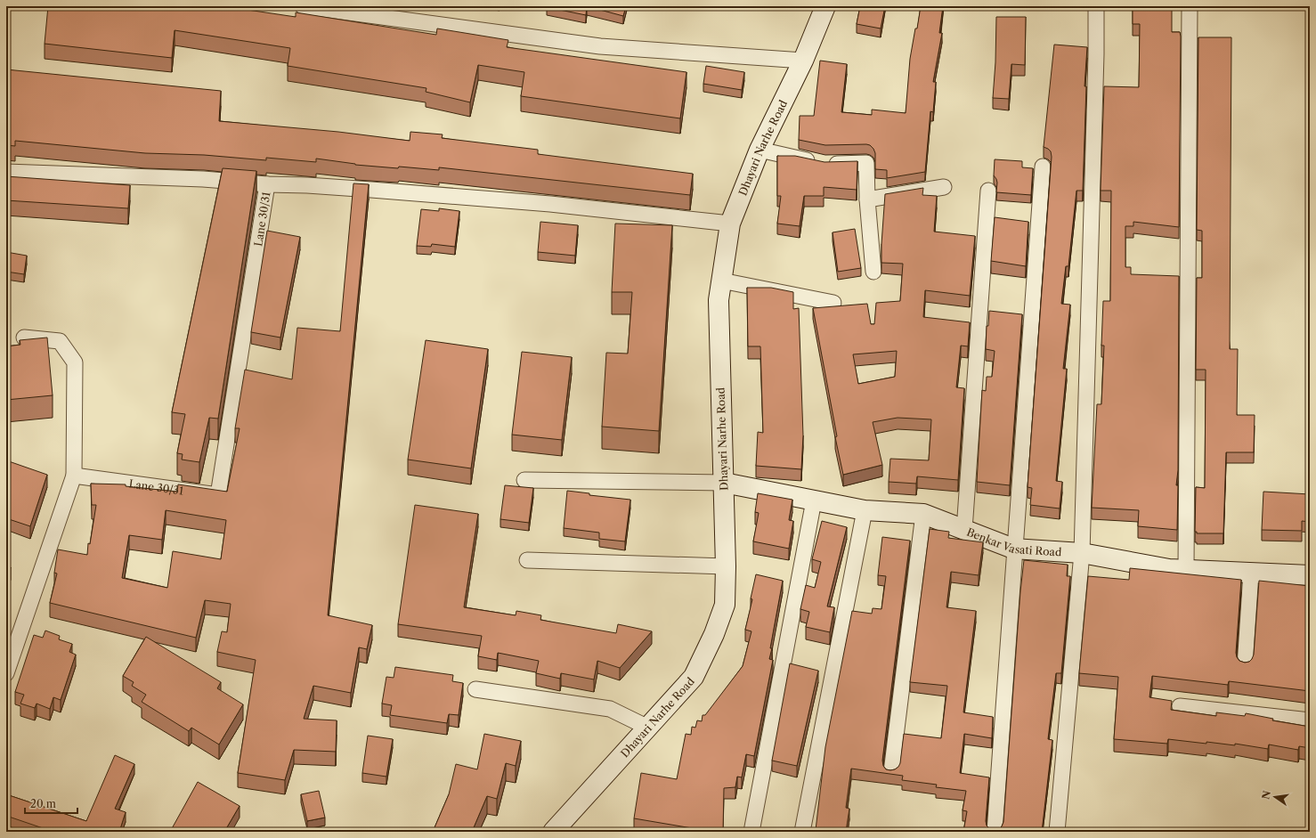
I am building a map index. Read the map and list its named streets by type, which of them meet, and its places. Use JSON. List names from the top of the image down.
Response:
{
  "streets": {
    "street": ["Dhayari Narhe Road", "Lane 30/31", "Benkar Vasati Road"]
  },
  "crossings": [
    ["Dhayari Narhe Road", "Benkar Vasati Road"]
  ],
  "scale_bar": "20 m",
  "north": "left"
}
